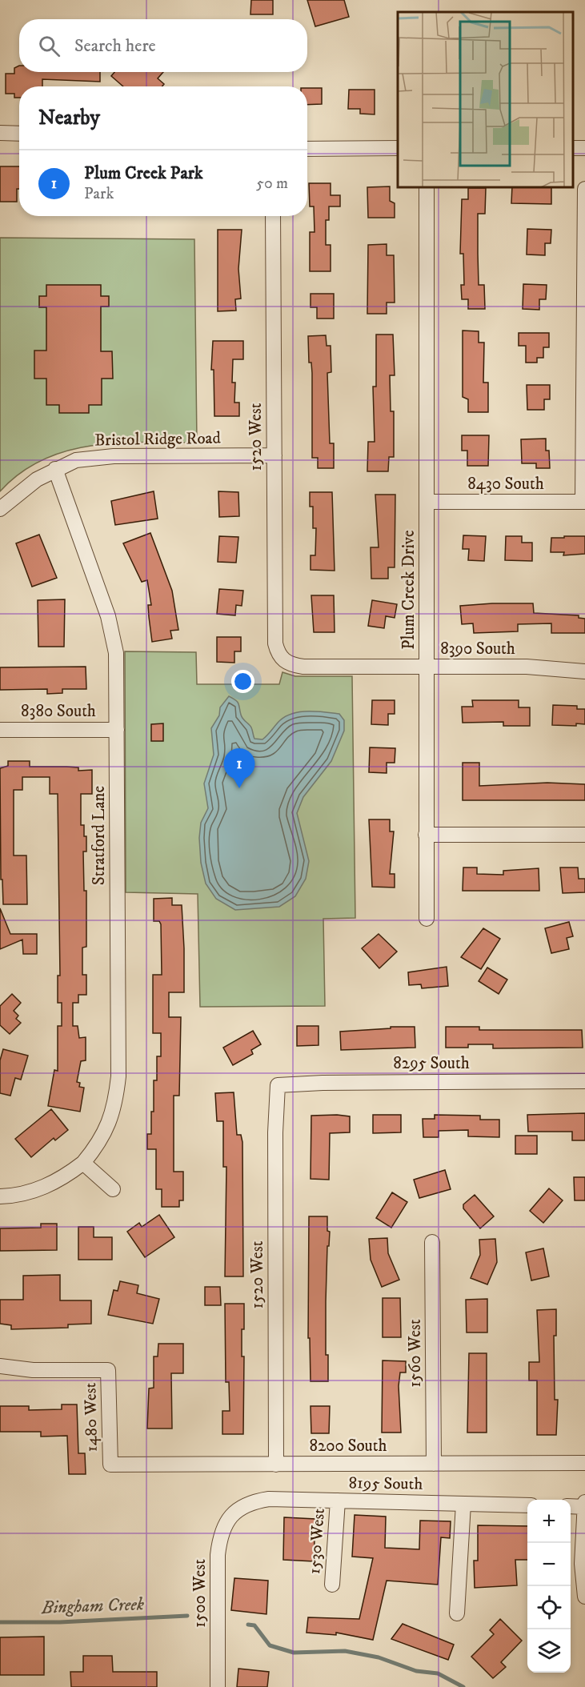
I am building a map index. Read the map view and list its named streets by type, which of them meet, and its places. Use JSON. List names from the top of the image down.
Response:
{
  "streets": {
    "street": [
      "1520 West",
      "Bristol Ridge Road",
      "8430 South",
      "Plum Creek Drive",
      "8390 South",
      "8380 South",
      "Stratford Lane",
      "8295 South",
      "1560 West",
      "1480 West",
      "8200 South",
      "8195 South",
      "1530 West",
      "1500 West"
    ]
  },
  "crossings": [
    ["1520 West", "Bristol Ridge Road"],
    ["1520 West", "8390 South"],
    ["1520 West", "8295 South"],
    ["1520 West", "8200 South"],
    ["Bristol Ridge Road", "Stratford Lane"],
    ["8430 South", "Plum Creek Drive"],
    ["Plum Creek Drive", "8390 South"],
    ["8380 South", "Stratford Lane"],
    ["1560 West", "8200 South"],
    ["1480 West", "8200 South"],
    ["8195 South", "1530 West"],
    ["8195 South", "1500 West"]
  ],
  "water": ["Bingham Creek"],
  "page": {
    "search": "Search here",
    "heading": "Nearby",
    "list": [
      {
        "mark": "1",
        "name": "Plum Creek Park",
        "note": "Park",
        "value": "50 m"
      }
    ],
    "pins": "1",
    "map_buttons": ["+", "−"]
  }
}
